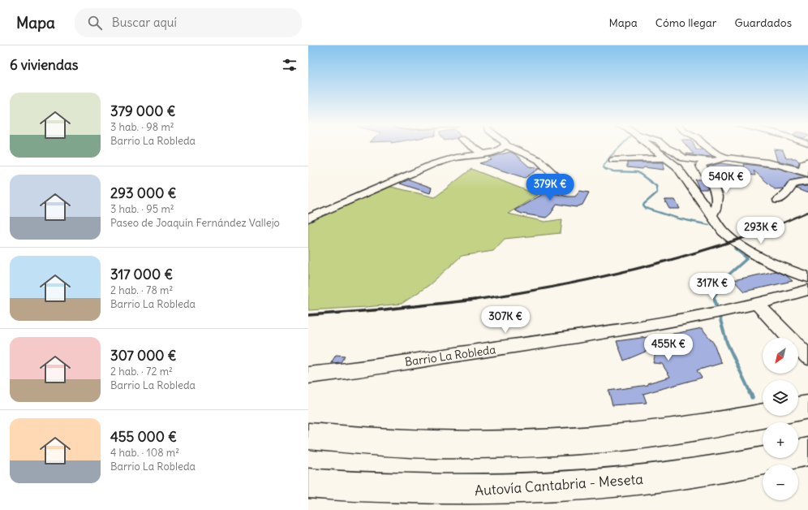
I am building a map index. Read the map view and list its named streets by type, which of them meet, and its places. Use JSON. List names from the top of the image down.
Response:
{
  "streets": {
    "highway": ["Autovía Cantabria - Meseta"],
    "street": ["Barrio La Robleda"]
  },
  "north": "bottom left",
  "page": {
    "header": "Mapa",
    "search": "Buscar aquí",
    "nav": ["Mapa", "Cómo llegar", "Guardados"],
    "heading": "6 viviendas",
    "list": [
      {
        "name": "379 000 €",
        "note": "3 hab. · 98 m² · Barrio La Robleda"
      },
      {
        "name": "293 000 €",
        "note": "3 hab. · 95 m² · Paseo de Joaquín Fernández Vallejo"
      },
      {
        "name": "317 000 €",
        "note": "2 hab. · 78 m² · Barrio La Robleda"
      },
      {
        "name": "307 000 €",
        "note": "2 hab. · 72 m² · Barrio La Robleda"
      },
      {
        "name": "455 000 €",
        "note": "4 hab. · 108 m² · Barrio La Robleda"
      }
    ],
    "price": [
      "540K €",
      "379K €",
      "293K €",
      "317K €",
      "307K €",
      "455K €"
    ],
    "map_buttons": ["+", "−"]
  }
}
